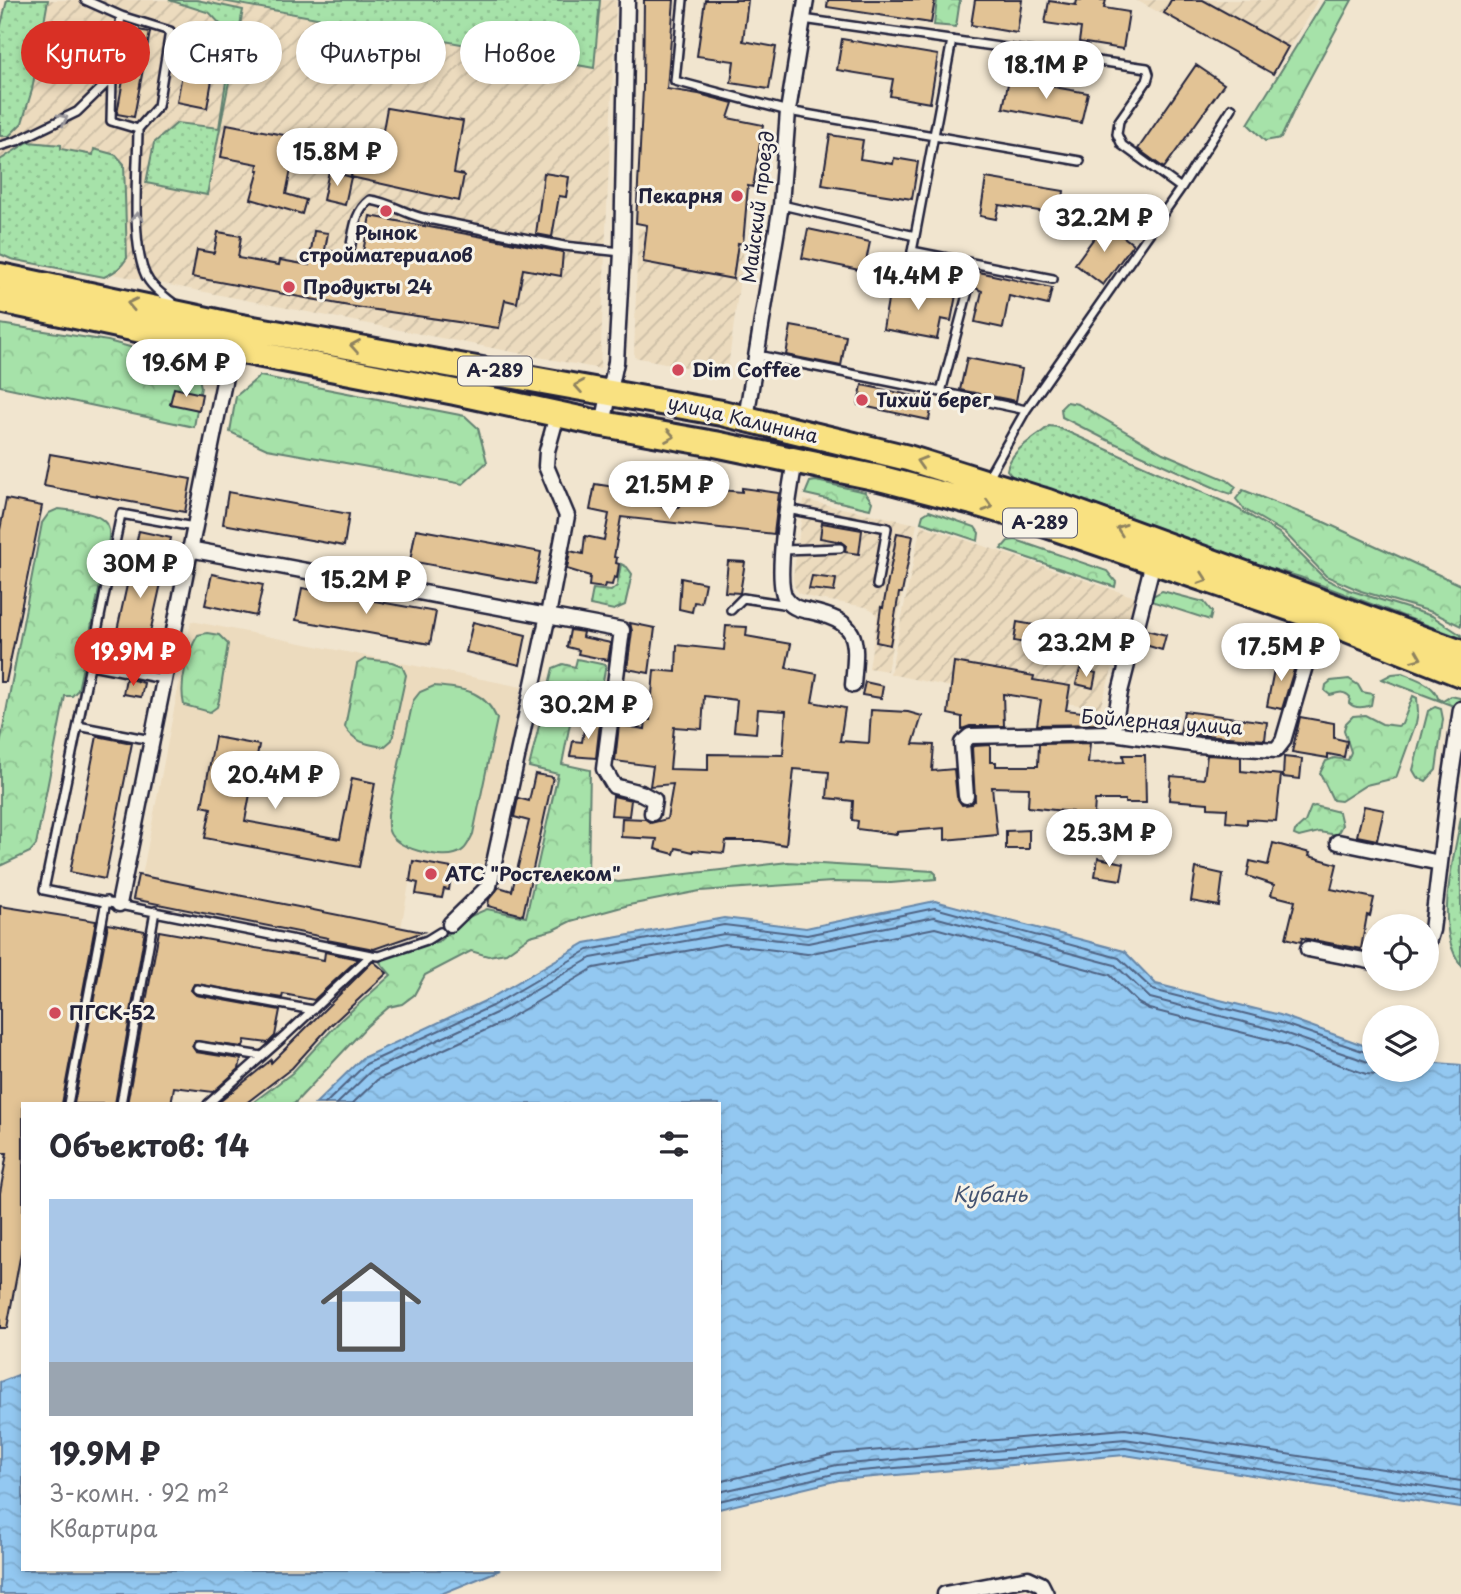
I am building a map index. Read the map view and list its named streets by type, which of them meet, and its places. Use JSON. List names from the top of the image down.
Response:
{
  "streets": {
    "highway": ["А-289", "улица Калинина"],
    "street": ["Майский проезд", "Бойлерная улица"]
  },
  "crossings": [
    ["Майский проезд", "улица Калинина"],
    ["улица Калинина", "Бойлерная улица"]
  ],
  "water": ["Кубань"],
  "places": [
    "Пекарня",
    "Рынок стройматериалов",
    "Продукты 24",
    "Dim Coffee",
    "Тихий берег",
    "АТС \"Ростелеком\"",
    "ПГСК-52"
  ],
  "page": {
    "chip": [
      "Купить",
      "Снять",
      "Фильтры",
      "Новое"
    ],
    "price": [
      "18.1M ₽",
      "15.8M ₽",
      "32.2M ₽",
      "14.4M ₽",
      "19.6M ₽",
      "21.5M ₽",
      "30M ₽",
      "15.2M ₽",
      "23.2M ₽",
      "17.5M ₽",
      "19.9M ₽",
      "30.2M ₽",
      "20.4M ₽",
      "25.3M ₽"
    ],
    "heading": "Объектов: 14",
    "list": [
      {
        "name": "19.9M ₽",
        "note": "3-комн. · 92 m² · Квартира"
      }
    ]
  }
}
